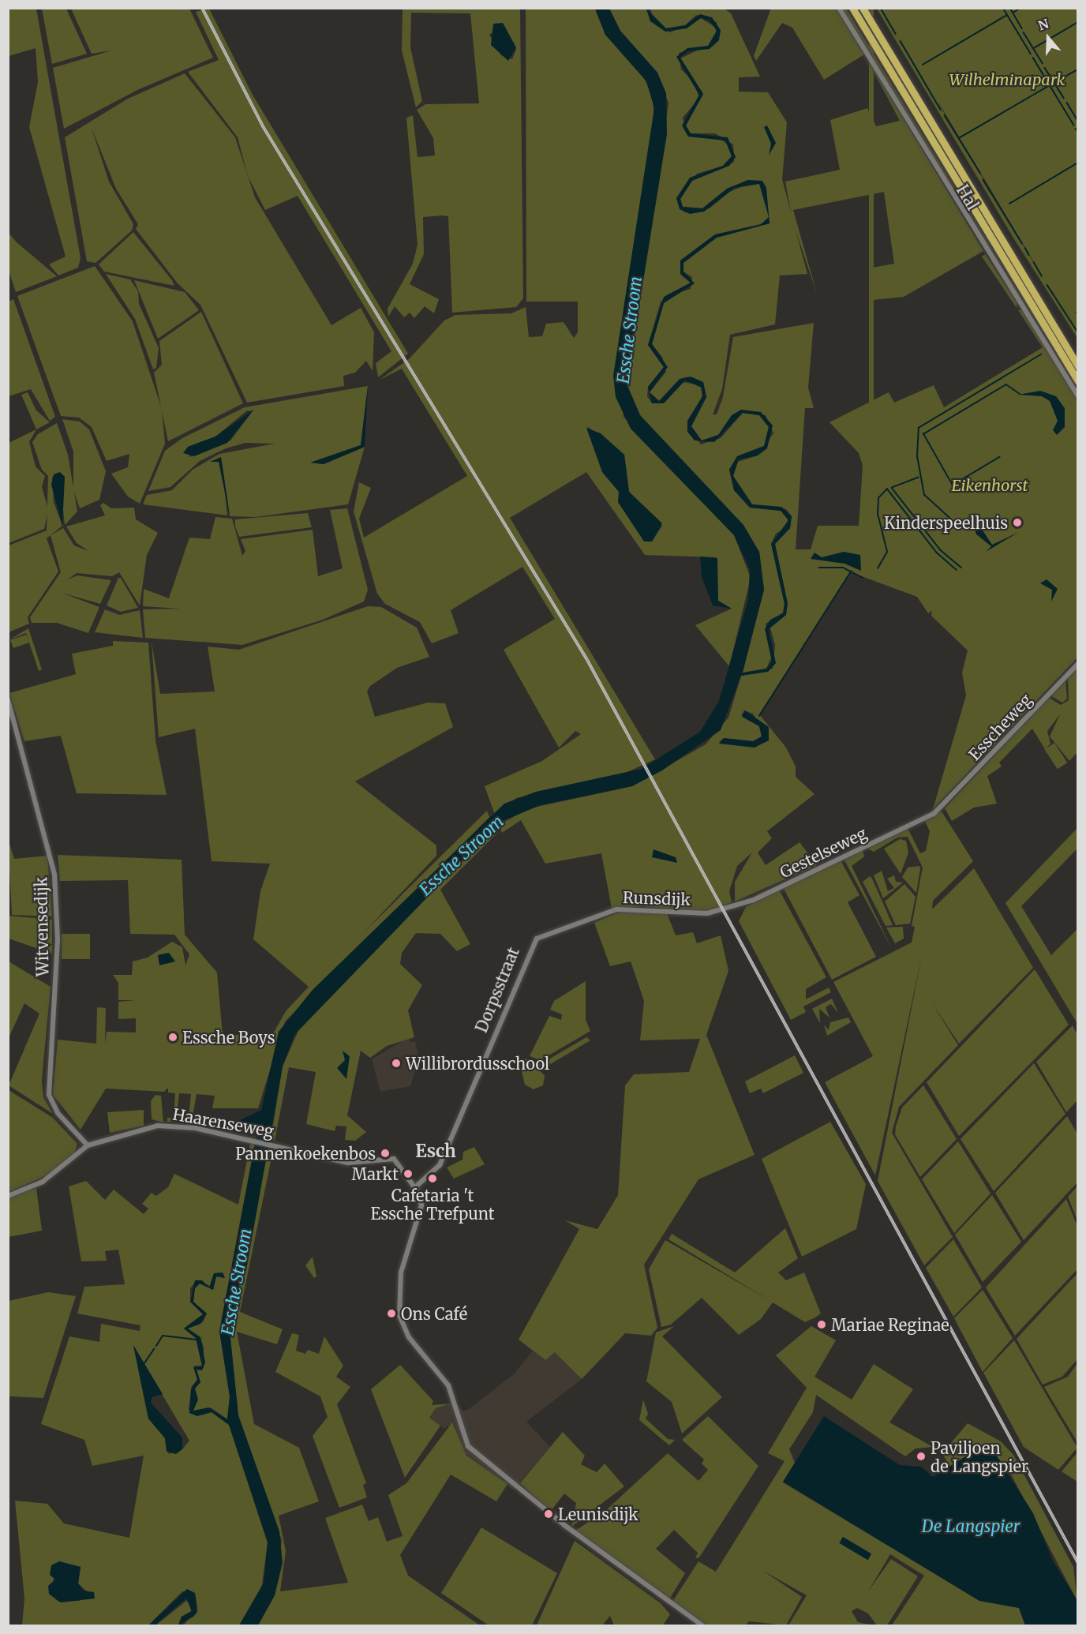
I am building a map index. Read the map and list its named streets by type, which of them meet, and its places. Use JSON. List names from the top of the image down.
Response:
{
  "streets": {
    "street": [
      "Hal",
      "Esscheweg",
      "Gestelseweg",
      "Runsdijk",
      "Witvensedijk",
      "Dorpsstraat",
      "Haarenseweg"
    ]
  },
  "crossings": [
    ["Esscheweg", "Gestelseweg"],
    ["Gestelseweg", "Runsdijk"],
    ["Runsdijk", "Dorpsstraat"],
    ["Witvensedijk", "Haarenseweg"],
    ["Dorpsstraat", "Haarenseweg"]
  ],
  "districts": ["Esch"],
  "water": ["Essche Stroom", "De Langspier"],
  "parks": ["Wilhelminapark", "Eikenhorst"],
  "places": [
    "Kinderspeelhuis",
    "Essche Boys",
    "Willibrordusschool",
    "Pannenkoekenbos",
    "Markt",
    "Cafetaria 't Essche Trefpunt",
    "Ons Café",
    "Mariae Reginae",
    "Paviljoen de Langspier",
    "Leunisdijk"
  ],
  "north": "top"
}
